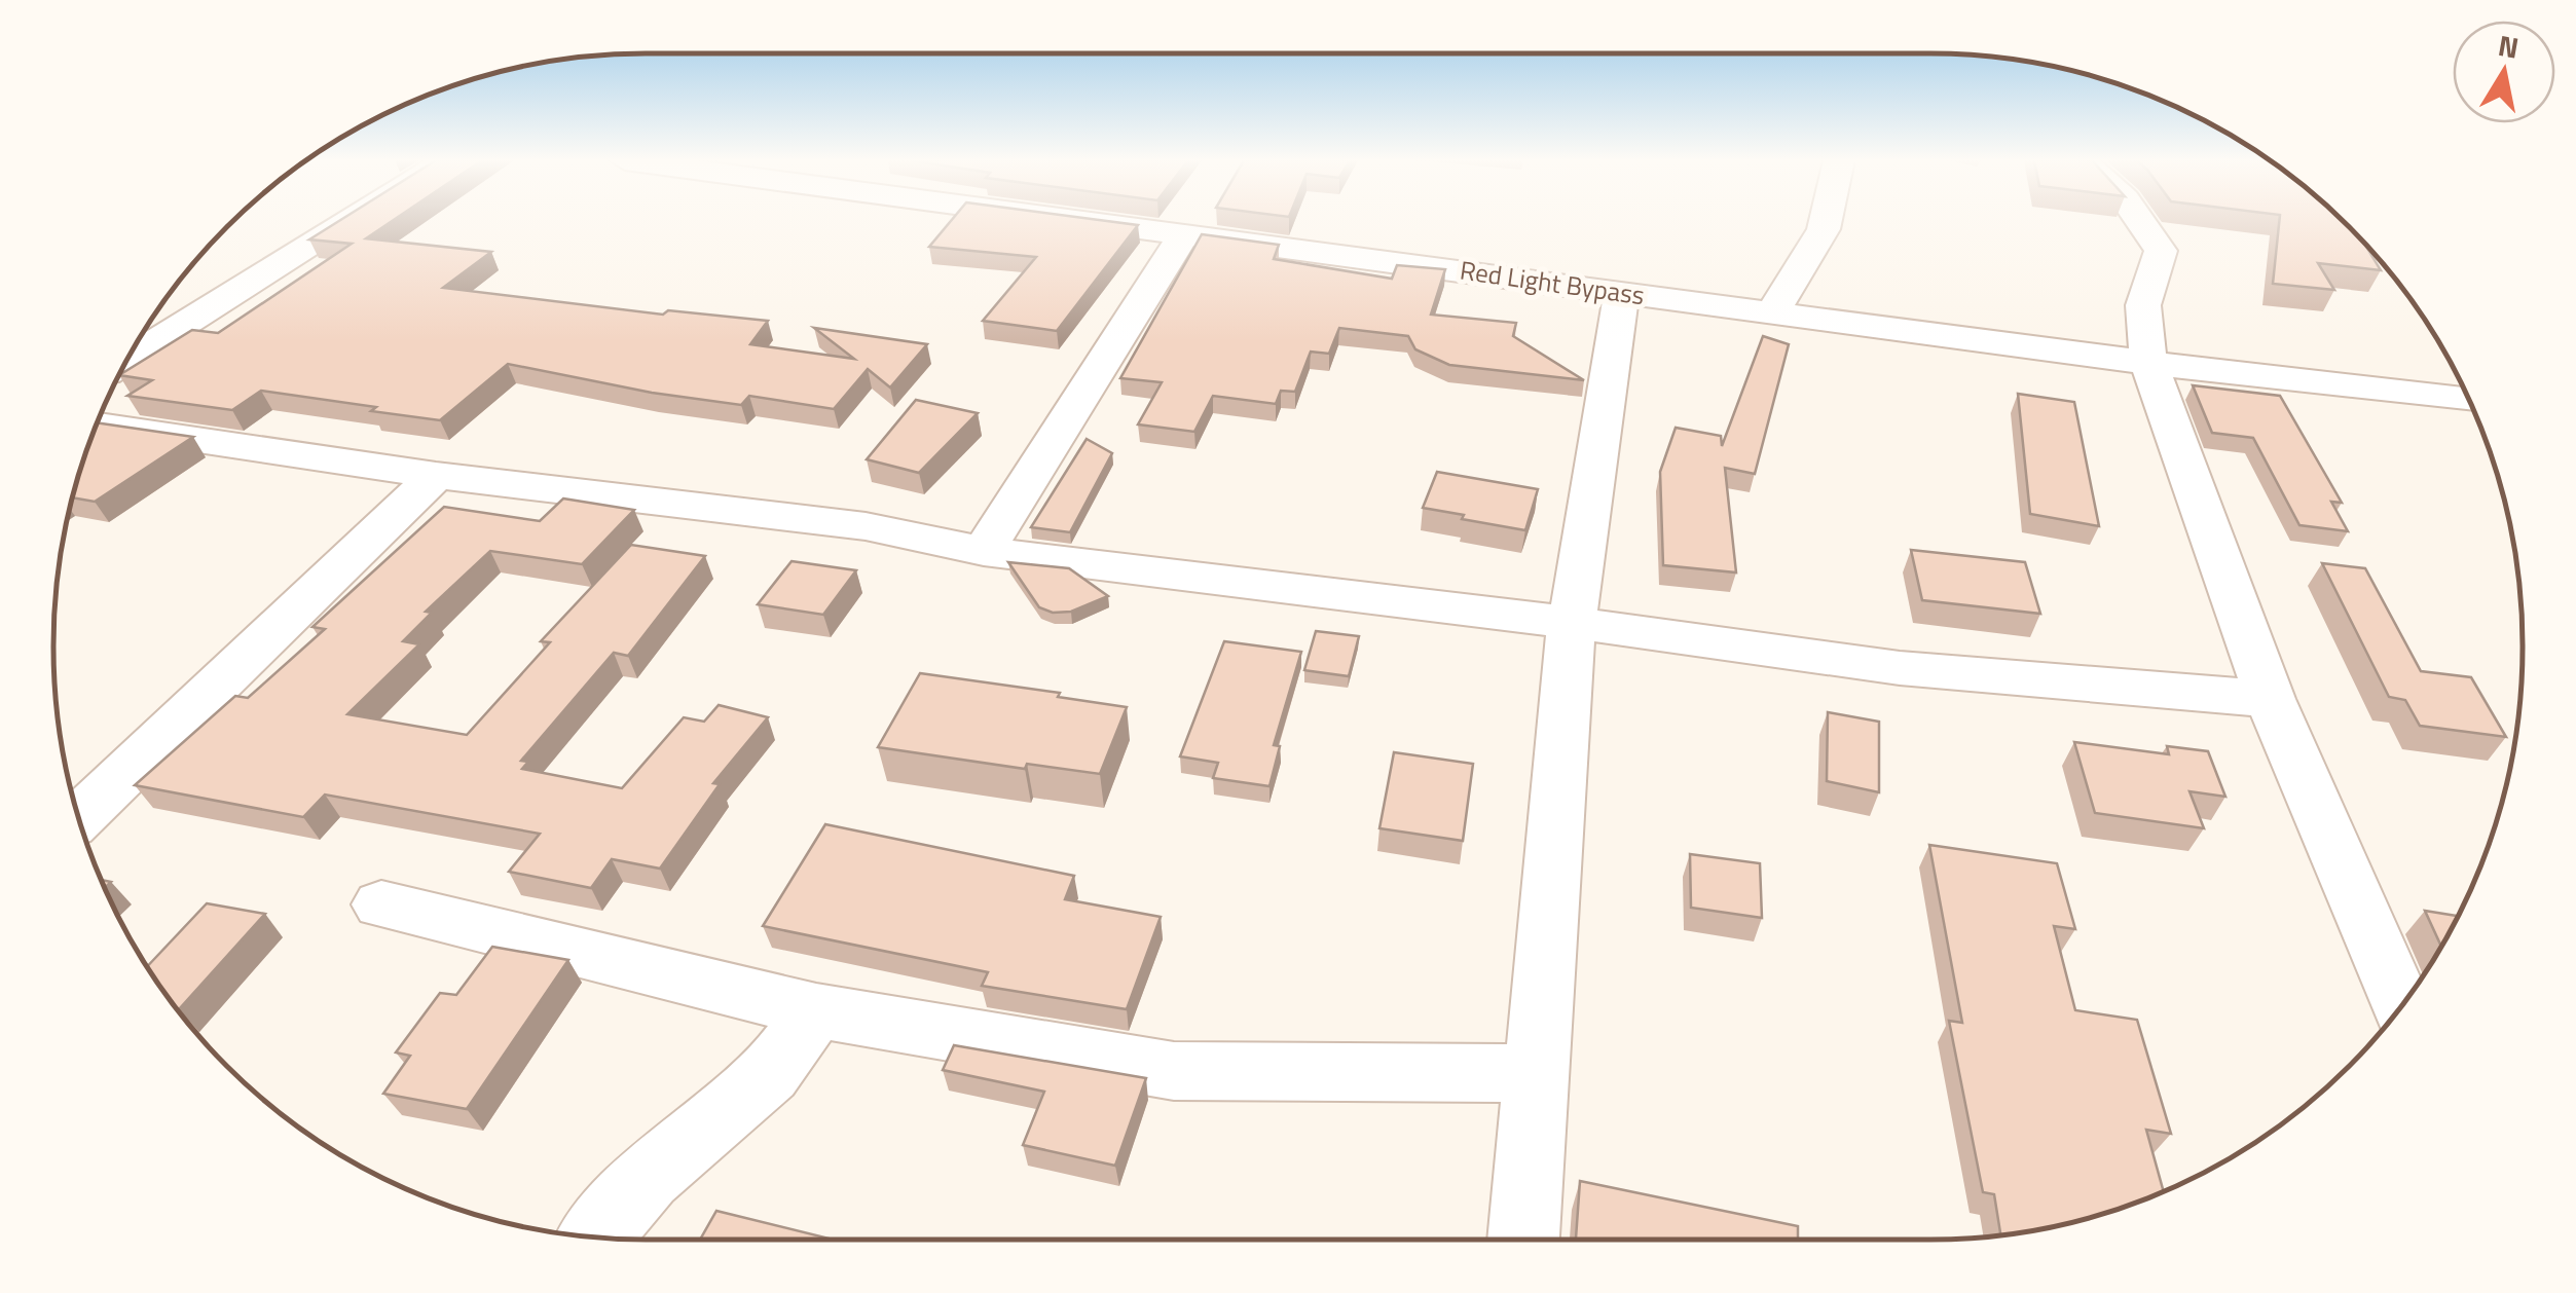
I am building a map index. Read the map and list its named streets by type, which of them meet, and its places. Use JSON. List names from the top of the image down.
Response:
{
  "streets": {
    "street": ["Red Light Bypass"]
  },
  "north": "top"
}
